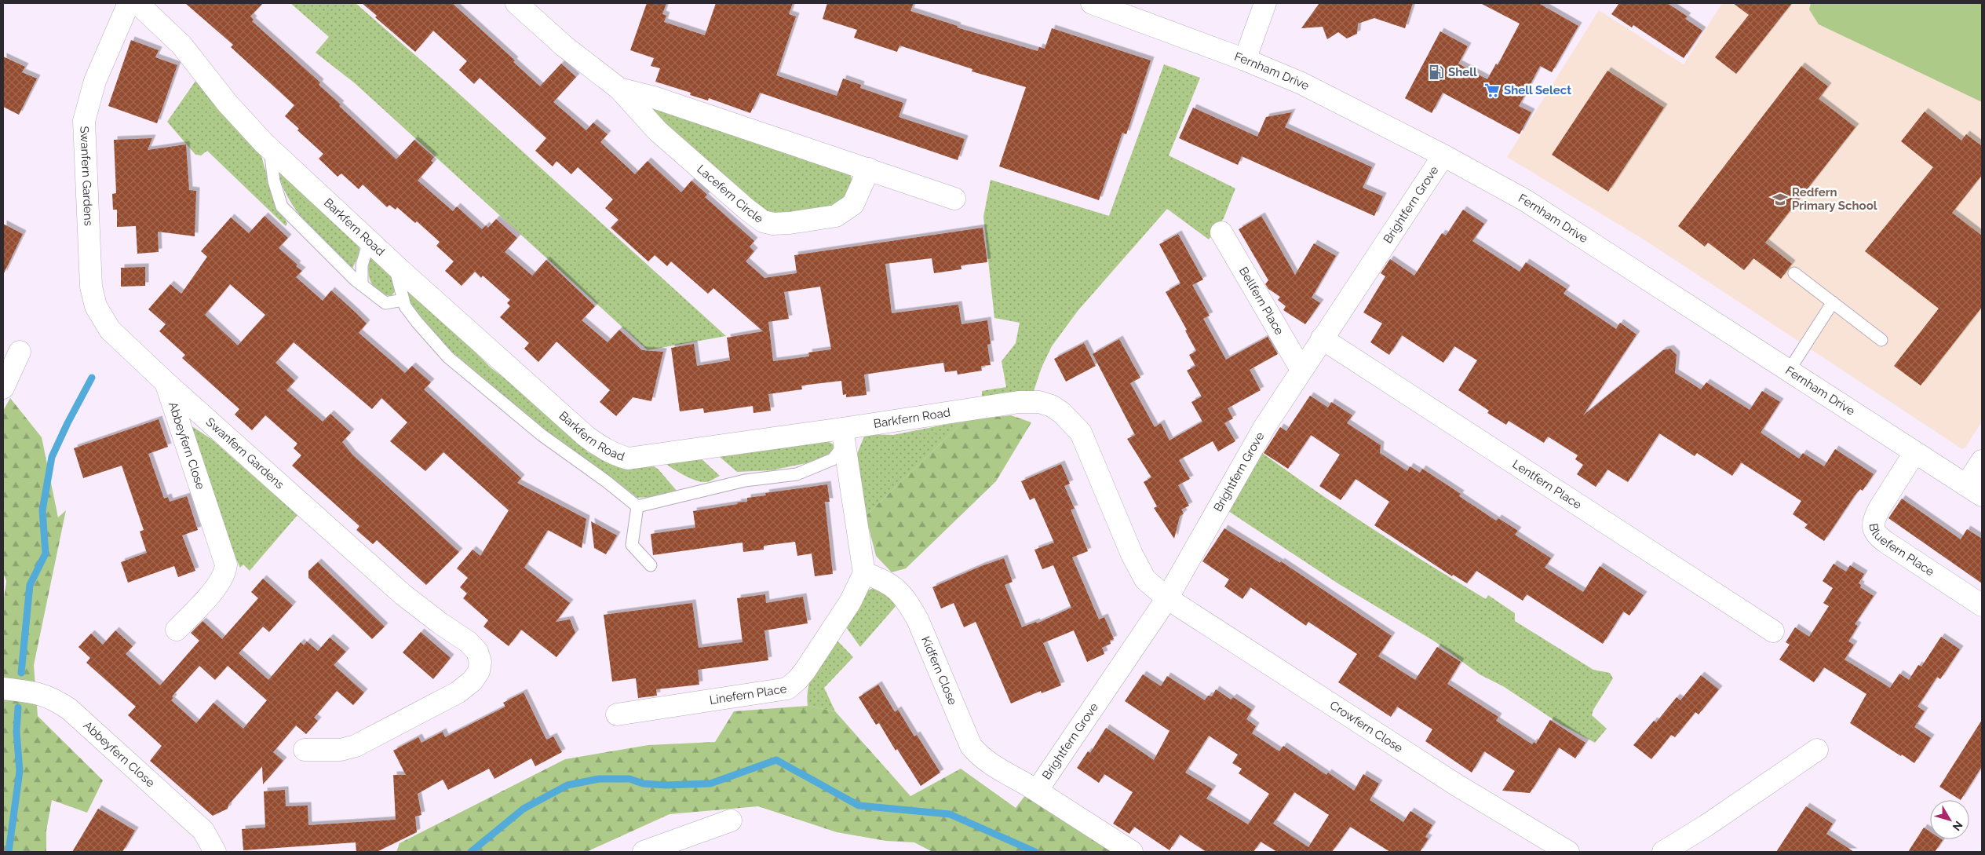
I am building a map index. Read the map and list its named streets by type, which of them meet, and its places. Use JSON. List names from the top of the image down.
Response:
{
  "streets": {
    "street": [
      "Fernham Drive",
      "Swanfern Gardens",
      "Lacefern Circle",
      "Brightfern Grove",
      "Barkfern Road",
      "Bellfern Place",
      "Abbeyfern Close",
      "Lentfern Place",
      "Bluefern Place",
      "Kidfern Close",
      "Linefern Place",
      "Crowfern Close"
    ]
  },
  "crossings": [
    ["Fernham Drive", "Brightfern Grove"],
    ["Fernham Drive", "Bluefern Place"],
    ["Swanfern Gardens", "Abbeyfern Close"],
    ["Brightfern Grove", "Barkfern Road"],
    ["Brightfern Grove", "Bellfern Place"],
    ["Brightfern Grove", "Lentfern Place"],
    ["Brightfern Grove", "Kidfern Close"],
    ["Brightfern Grove", "Crowfern Close"],
    ["Barkfern Road", "Crowfern Close"],
    ["Kidfern Close", "Linefern Place"]
  ],
  "places": {
    "fuel station": ["Shell"],
    "supermarket": ["Shell Select"],
    "school or university": ["Redfern Primary School"]
  },
  "north": "bottom right"
}
